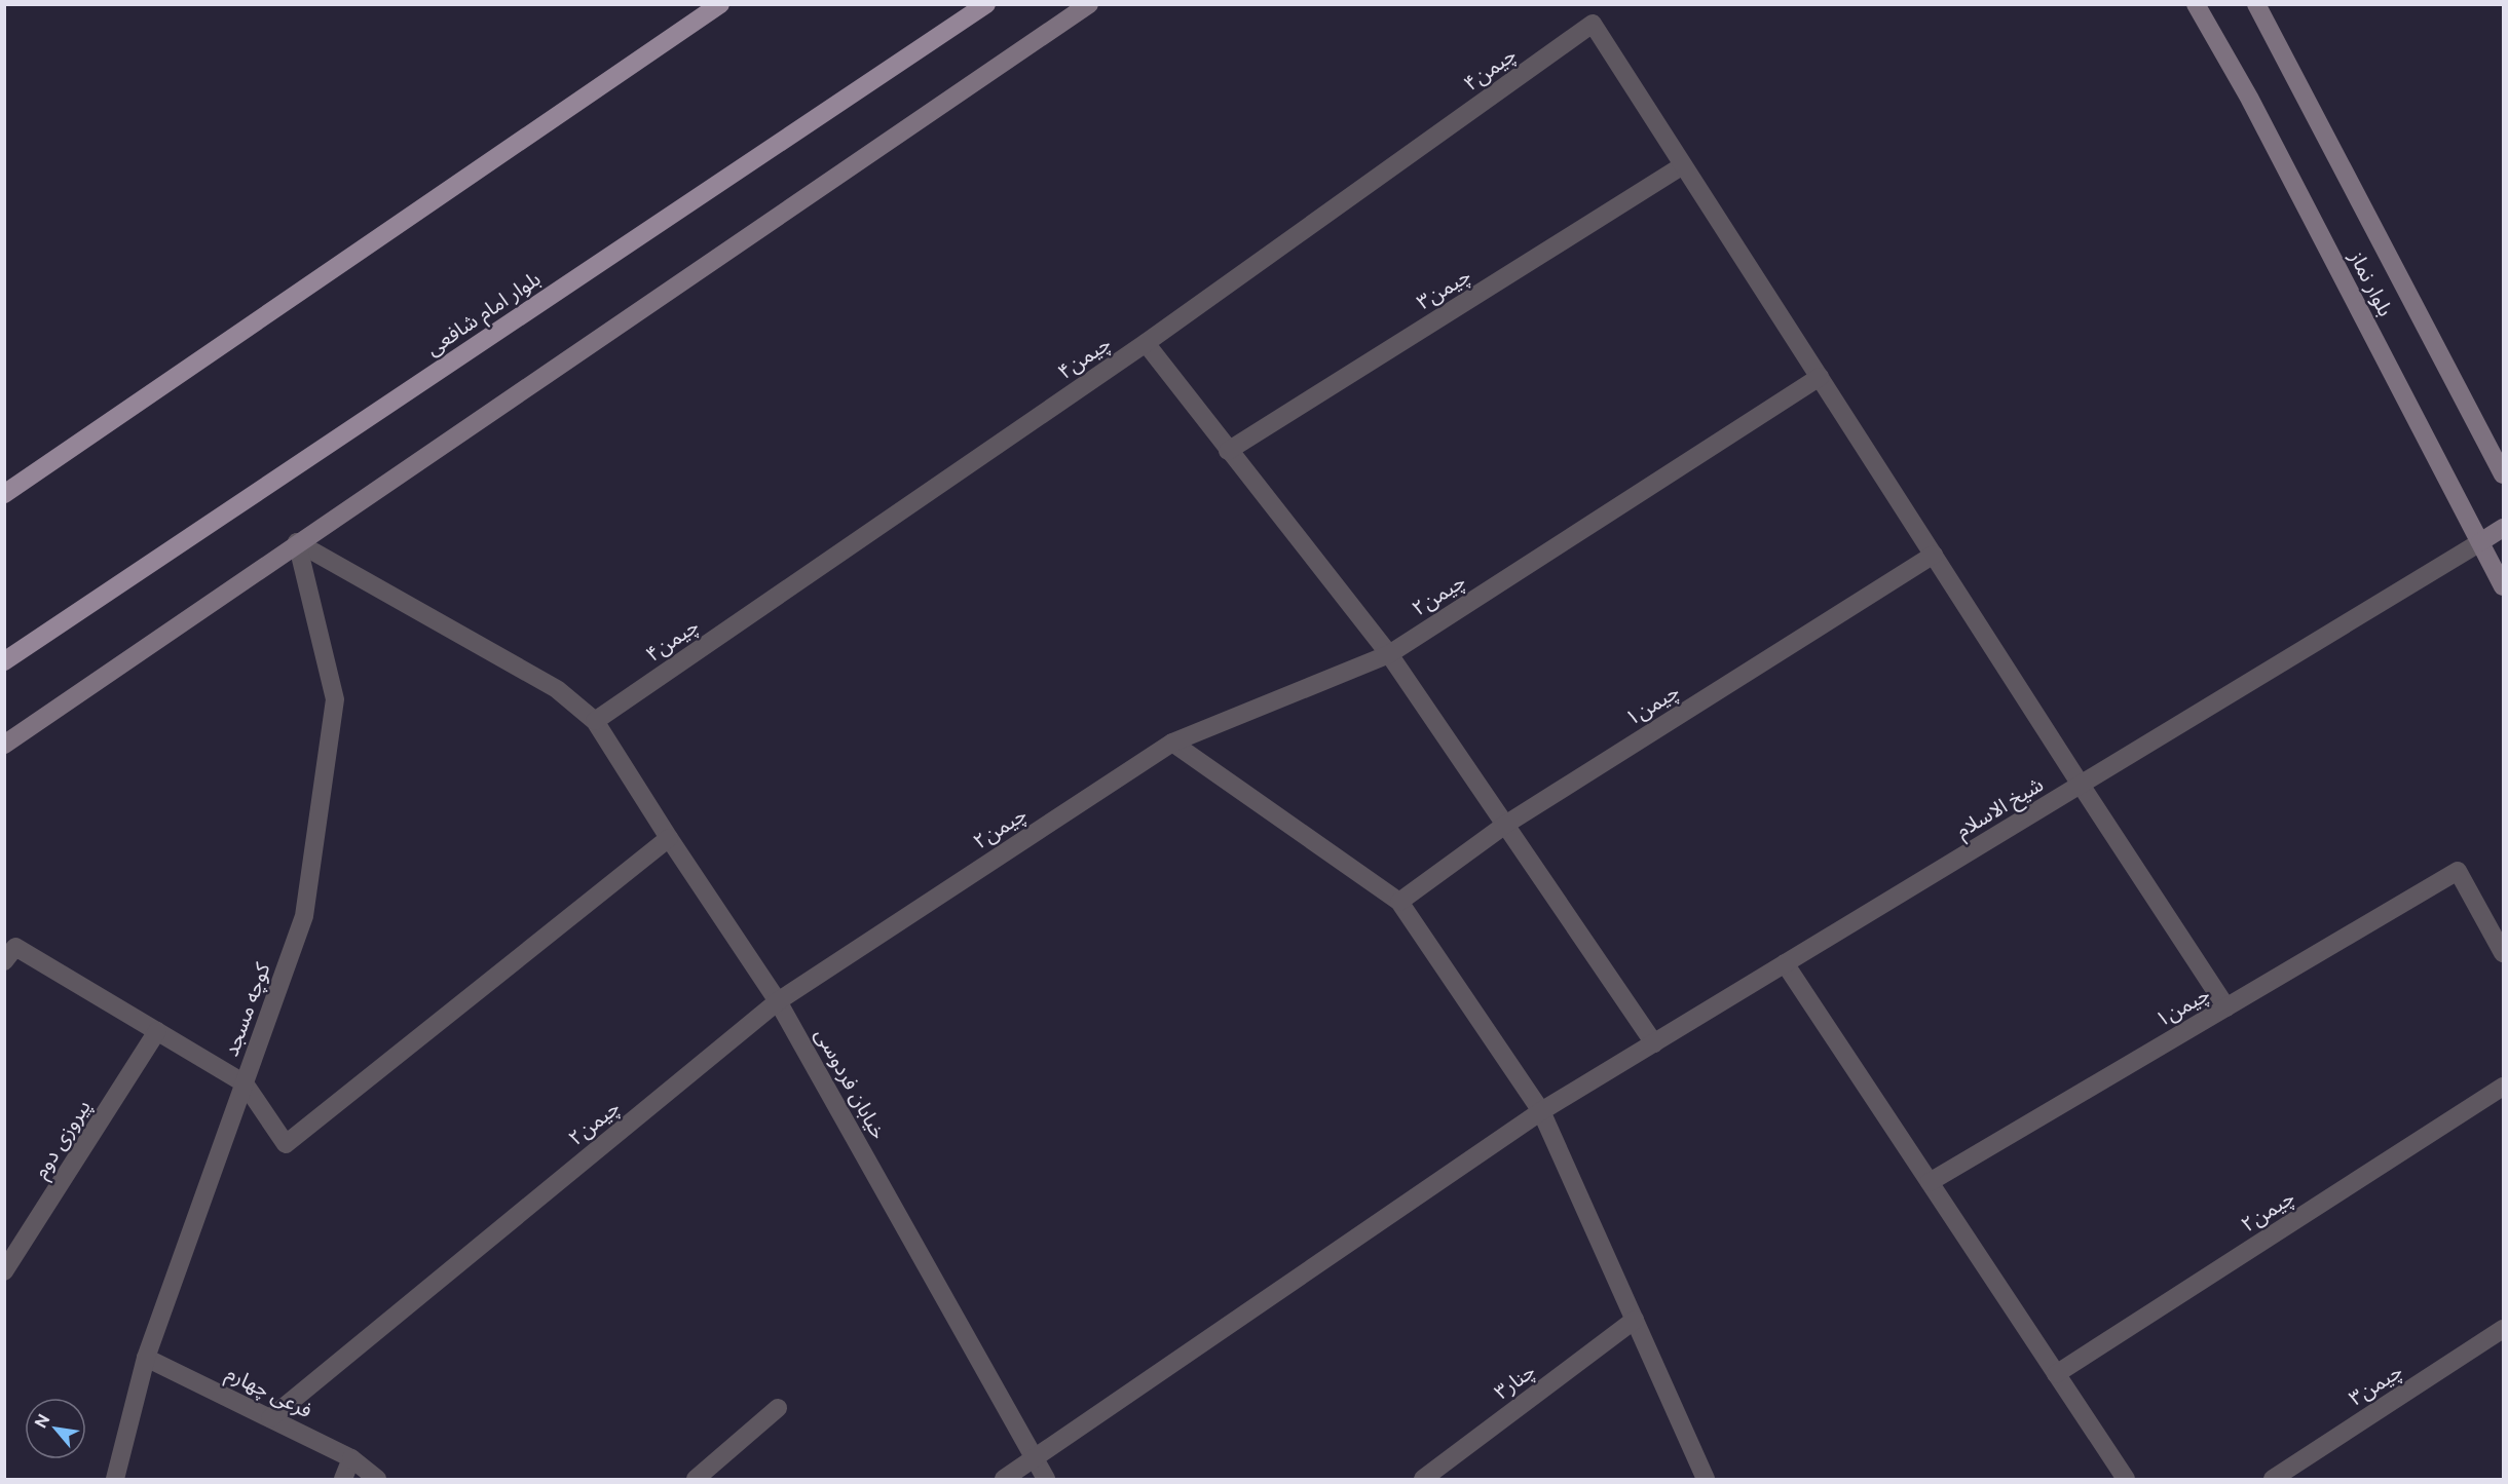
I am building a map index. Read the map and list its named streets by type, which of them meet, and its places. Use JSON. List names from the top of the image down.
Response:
{
  "streets": {
    "main road": ["بلوار امام شافعی"],
    "street": [
      "چیمن۴",
      "بلوار نماز",
      "چیمن۳",
      "چیمن۲",
      "چیمن۱",
      "شیخ الاسلام",
      "کوچه مسجد",
      "خیابان فردوسی",
      "پیروزی دوم",
      "چنار۳",
      "فرعی چهارم"
    ]
  },
  "crossings": [
    ["چیمن۴", "چیمن۳"],
    ["چیمن۴", "خیابان فردوسی"],
    ["بلوار نماز", "شیخ الاسلام"],
    ["چیمن۲", "خیابان فردوسی"],
    ["چیمن۲", "فرعی چهارم"],
    ["شیخ الاسلام", "خیابان فردوسی"],
    ["کوچه مسجد", "خیابان فردوسی"],
    ["کوچه مسجد", "فرعی چهارم"]
  ],
  "north": "top left"
}
